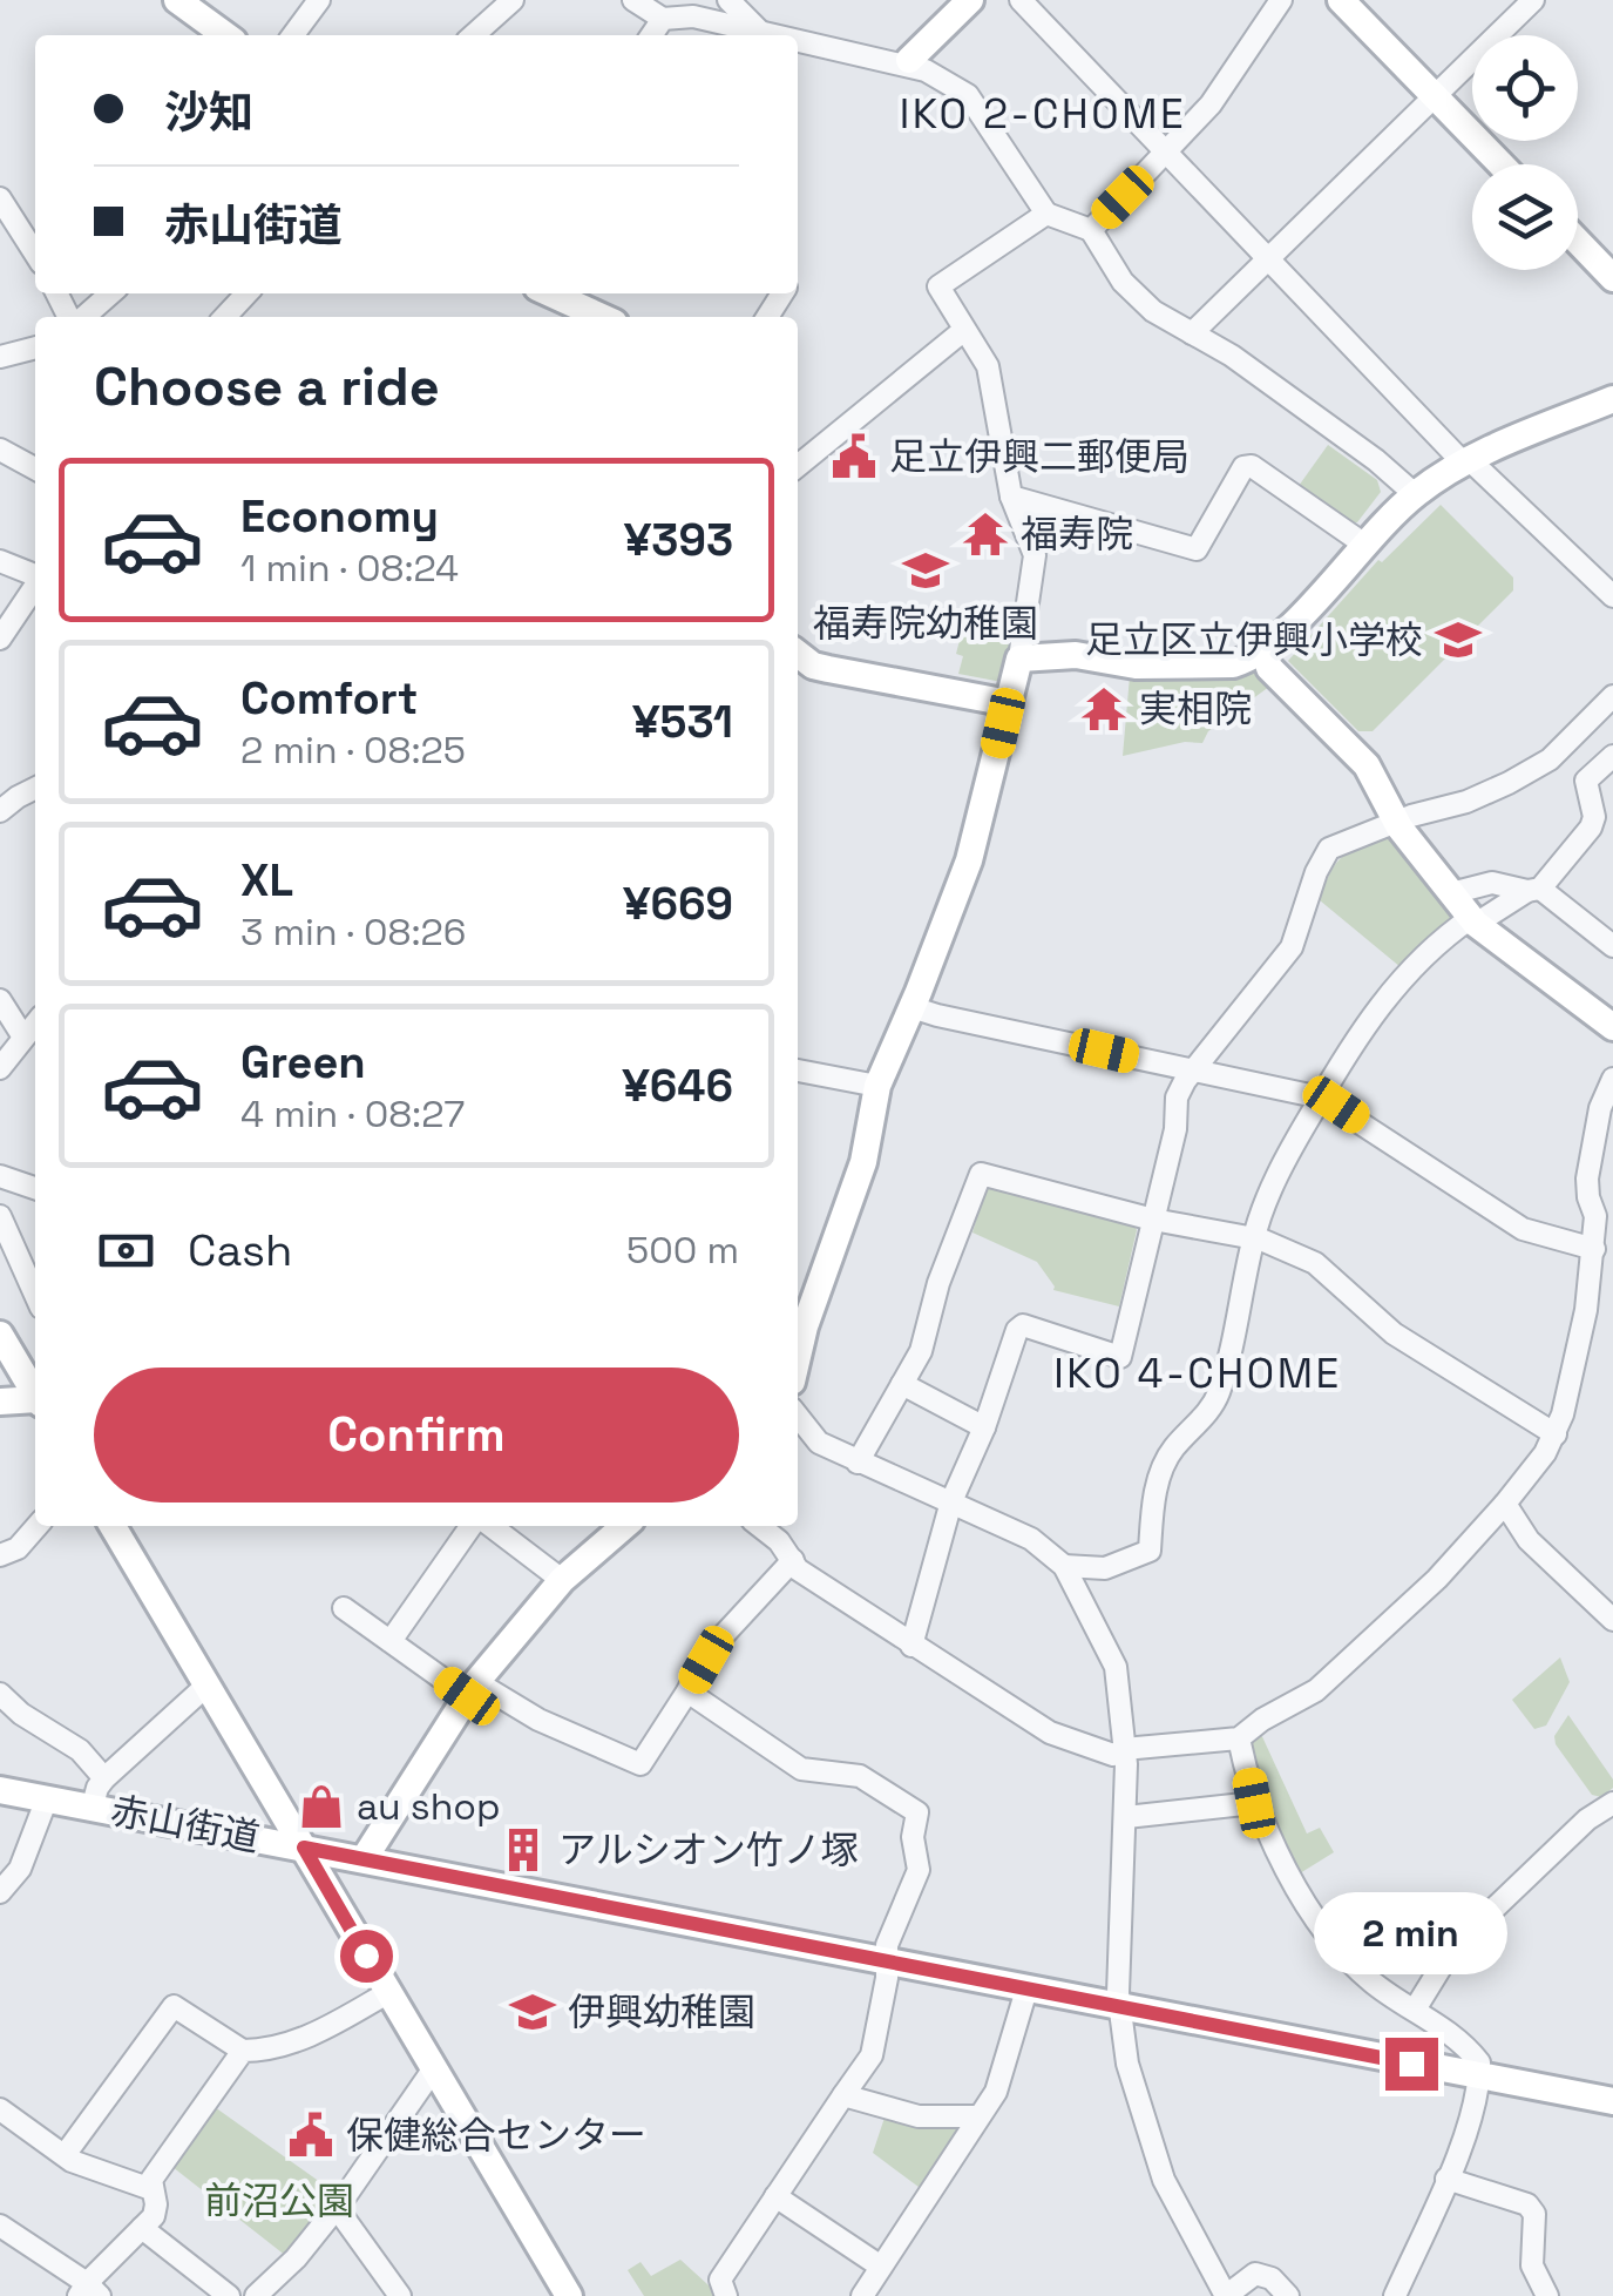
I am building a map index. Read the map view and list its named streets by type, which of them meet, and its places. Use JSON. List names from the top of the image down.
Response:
{
  "streets": {
    "street": ["赤山街道"]
  },
  "districts": ["IKO 2-CHOME", "IKO 4-CHOME"],
  "parks": ["前沼公園"],
  "places": {
    "public building": ["足立伊興二郵便局", "保健総合センター"],
    "temple": ["福寿院", "実相院"],
    "school or university": ["福寿院幼稚園", "足立区立伊興小学校", "伊興幼稚園"],
    "shop": ["au shop"],
    "building": ["アルシオン竹ノ塚"]
  },
  "page": {
    "banner": ["沙知", "赤山街道"],
    "heading": "Choose a ride",
    "list": [
      {
        "name": "Economy",
        "note": "1 min · 08:24",
        "value": "¥393"
      },
      {
        "name": "Comfort",
        "note": "2 min · 08:25",
        "value": "¥531"
      },
      {
        "name": "XL",
        "note": "3 min · 08:26",
        "value": "¥669"
      },
      {
        "name": "Green",
        "note": "4 min · 08:27",
        "value": "¥646"
      }
    ],
    "pay": ["Cash", "500 m"],
    "buttons": "Confirm",
    "bubble": "2 min"
  }
}
